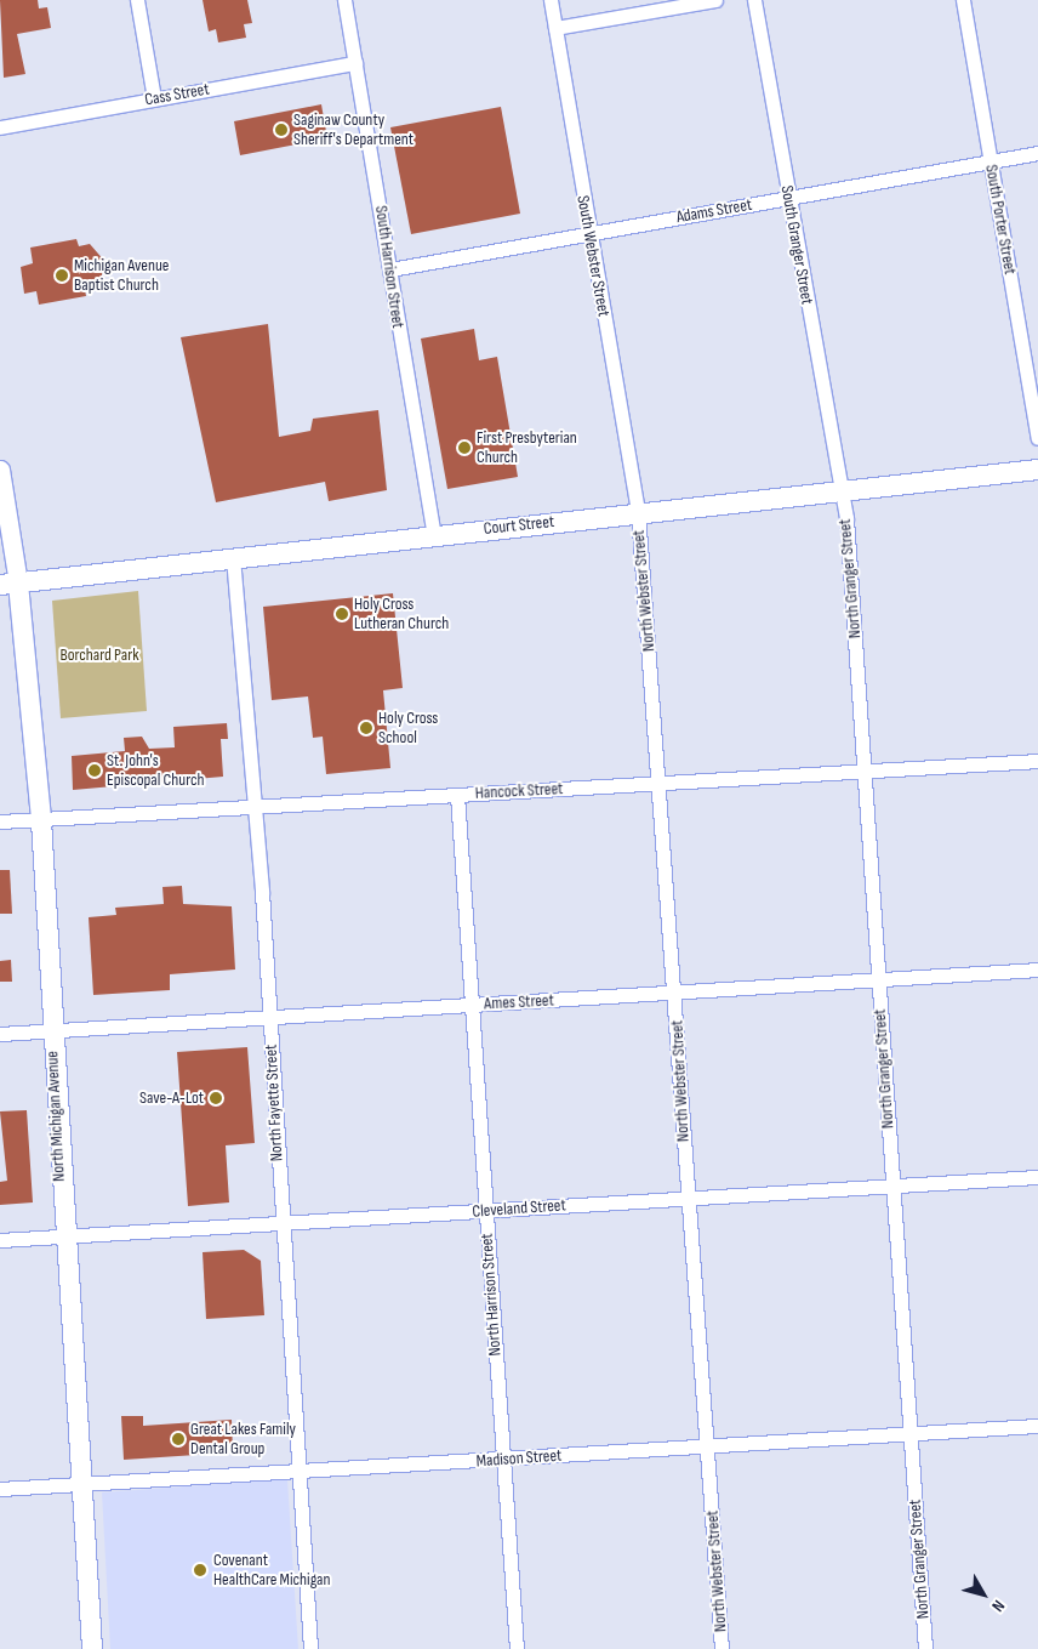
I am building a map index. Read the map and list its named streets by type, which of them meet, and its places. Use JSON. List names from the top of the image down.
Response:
{
  "streets": {
    "main road": ["Court Street", "North Michigan Avenue"],
    "street": [
      "Cass Street",
      "Adams Street",
      "South Porter Street",
      "South Granger Street",
      "South Webster Street",
      "South Harrison Street",
      "North Granger Street",
      "North Webster Street",
      "Hancock Street",
      "Ames Street",
      "North Fayette Street",
      "Cleveland Street",
      "North Harrison Street",
      "Madison Street"
    ]
  },
  "crossings": [
    ["Cass Street", "South Harrison Street"],
    ["Adams Street", "South Porter Street"],
    ["Adams Street", "South Granger Street"],
    ["Adams Street", "South Webster Street"],
    ["Adams Street", "South Harrison Street"],
    ["South Granger Street", "Court Street"],
    ["South Granger Street", "North Granger Street"],
    ["South Webster Street", "Court Street"],
    ["South Webster Street", "North Webster Street"],
    ["South Harrison Street", "Court Street"],
    ["Court Street", "North Granger Street"],
    ["Court Street", "North Webster Street"],
    ["Court Street", "North Fayette Street"],
    ["Court Street", "North Michigan Avenue"],
    ["North Granger Street", "Hancock Street"],
    ["North Granger Street", "Ames Street"],
    ["North Granger Street", "Cleveland Street"],
    ["North Granger Street", "Madison Street"],
    ["North Webster Street", "Hancock Street"],
    ["North Webster Street", "Ames Street"],
    ["North Webster Street", "Cleveland Street"],
    ["North Webster Street", "Madison Street"],
    ["Hancock Street", "North Fayette Street"],
    ["Hancock Street", "North Michigan Avenue"],
    ["Hancock Street", "North Harrison Street"],
    ["Ames Street", "North Fayette Street"],
    ["Ames Street", "North Michigan Avenue"],
    ["Ames Street", "North Harrison Street"],
    ["North Fayette Street", "Cleveland Street"],
    ["North Fayette Street", "Madison Street"],
    ["North Michigan Avenue", "Cleveland Street"],
    ["North Michigan Avenue", "Madison Street"],
    ["Cleveland Street", "North Harrison Street"],
    ["North Harrison Street", "Madison Street"]
  ],
  "parks": ["Borchard Park"],
  "places": [
    "Saginaw County Sheriff's Department",
    "Michigan Avenue Baptist Church",
    "First Presbyterian Church",
    "Holy Cross Lutheran Church",
    "Holy Cross School",
    "St. John's Episcopal Church",
    "Save-A-Lot",
    "Great Lakes Family Dental Group",
    "Covenant HealthCare Michigan"
  ],
  "north": "bottom right"
}
